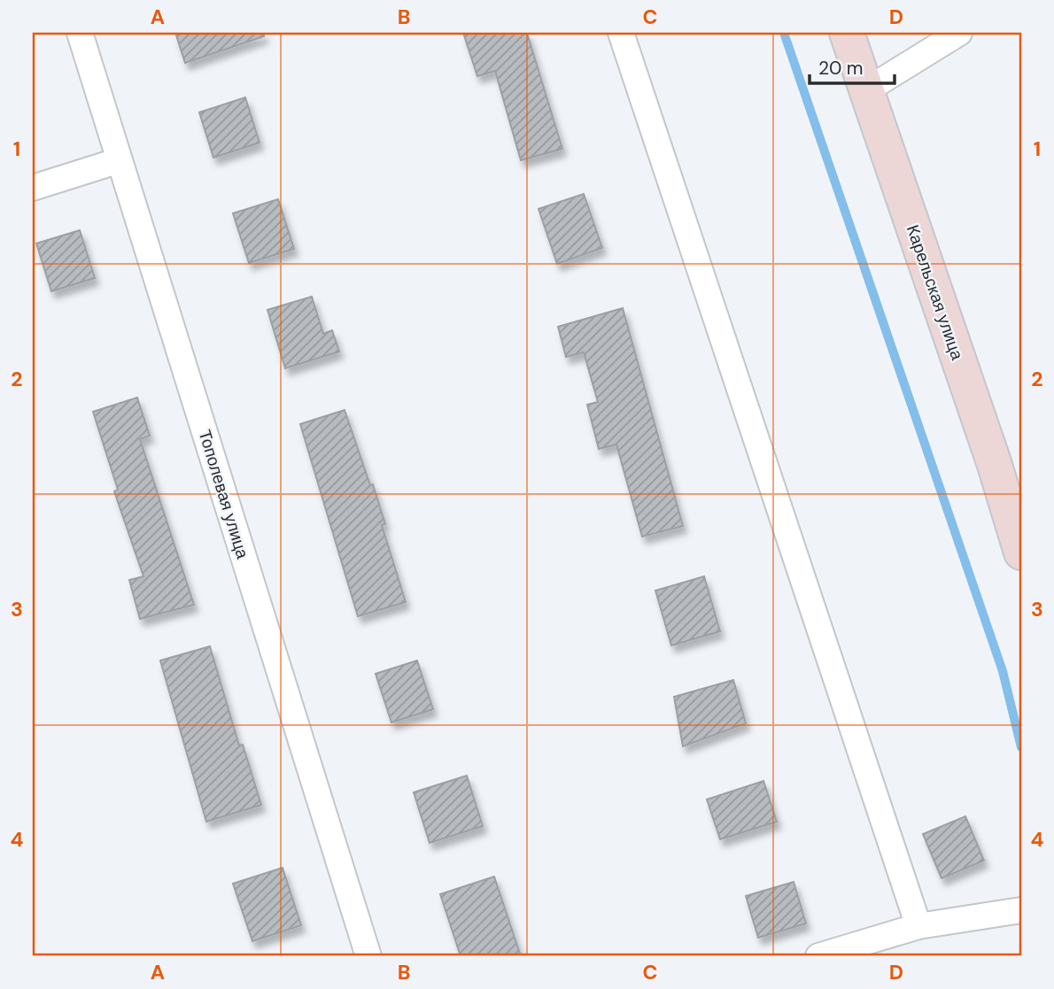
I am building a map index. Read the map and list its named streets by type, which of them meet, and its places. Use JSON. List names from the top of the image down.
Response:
{
  "streets": {
    "main road": ["Карельская улица"],
    "street": ["Тополевая улица"]
  },
  "scale_bar": "20 m",
  "grid": {
    "columns": [
      "A",
      "B",
      "C",
      "D"
    ],
    "rows": [
      "1",
      "2",
      "3",
      "4"
    ]
  }
}
